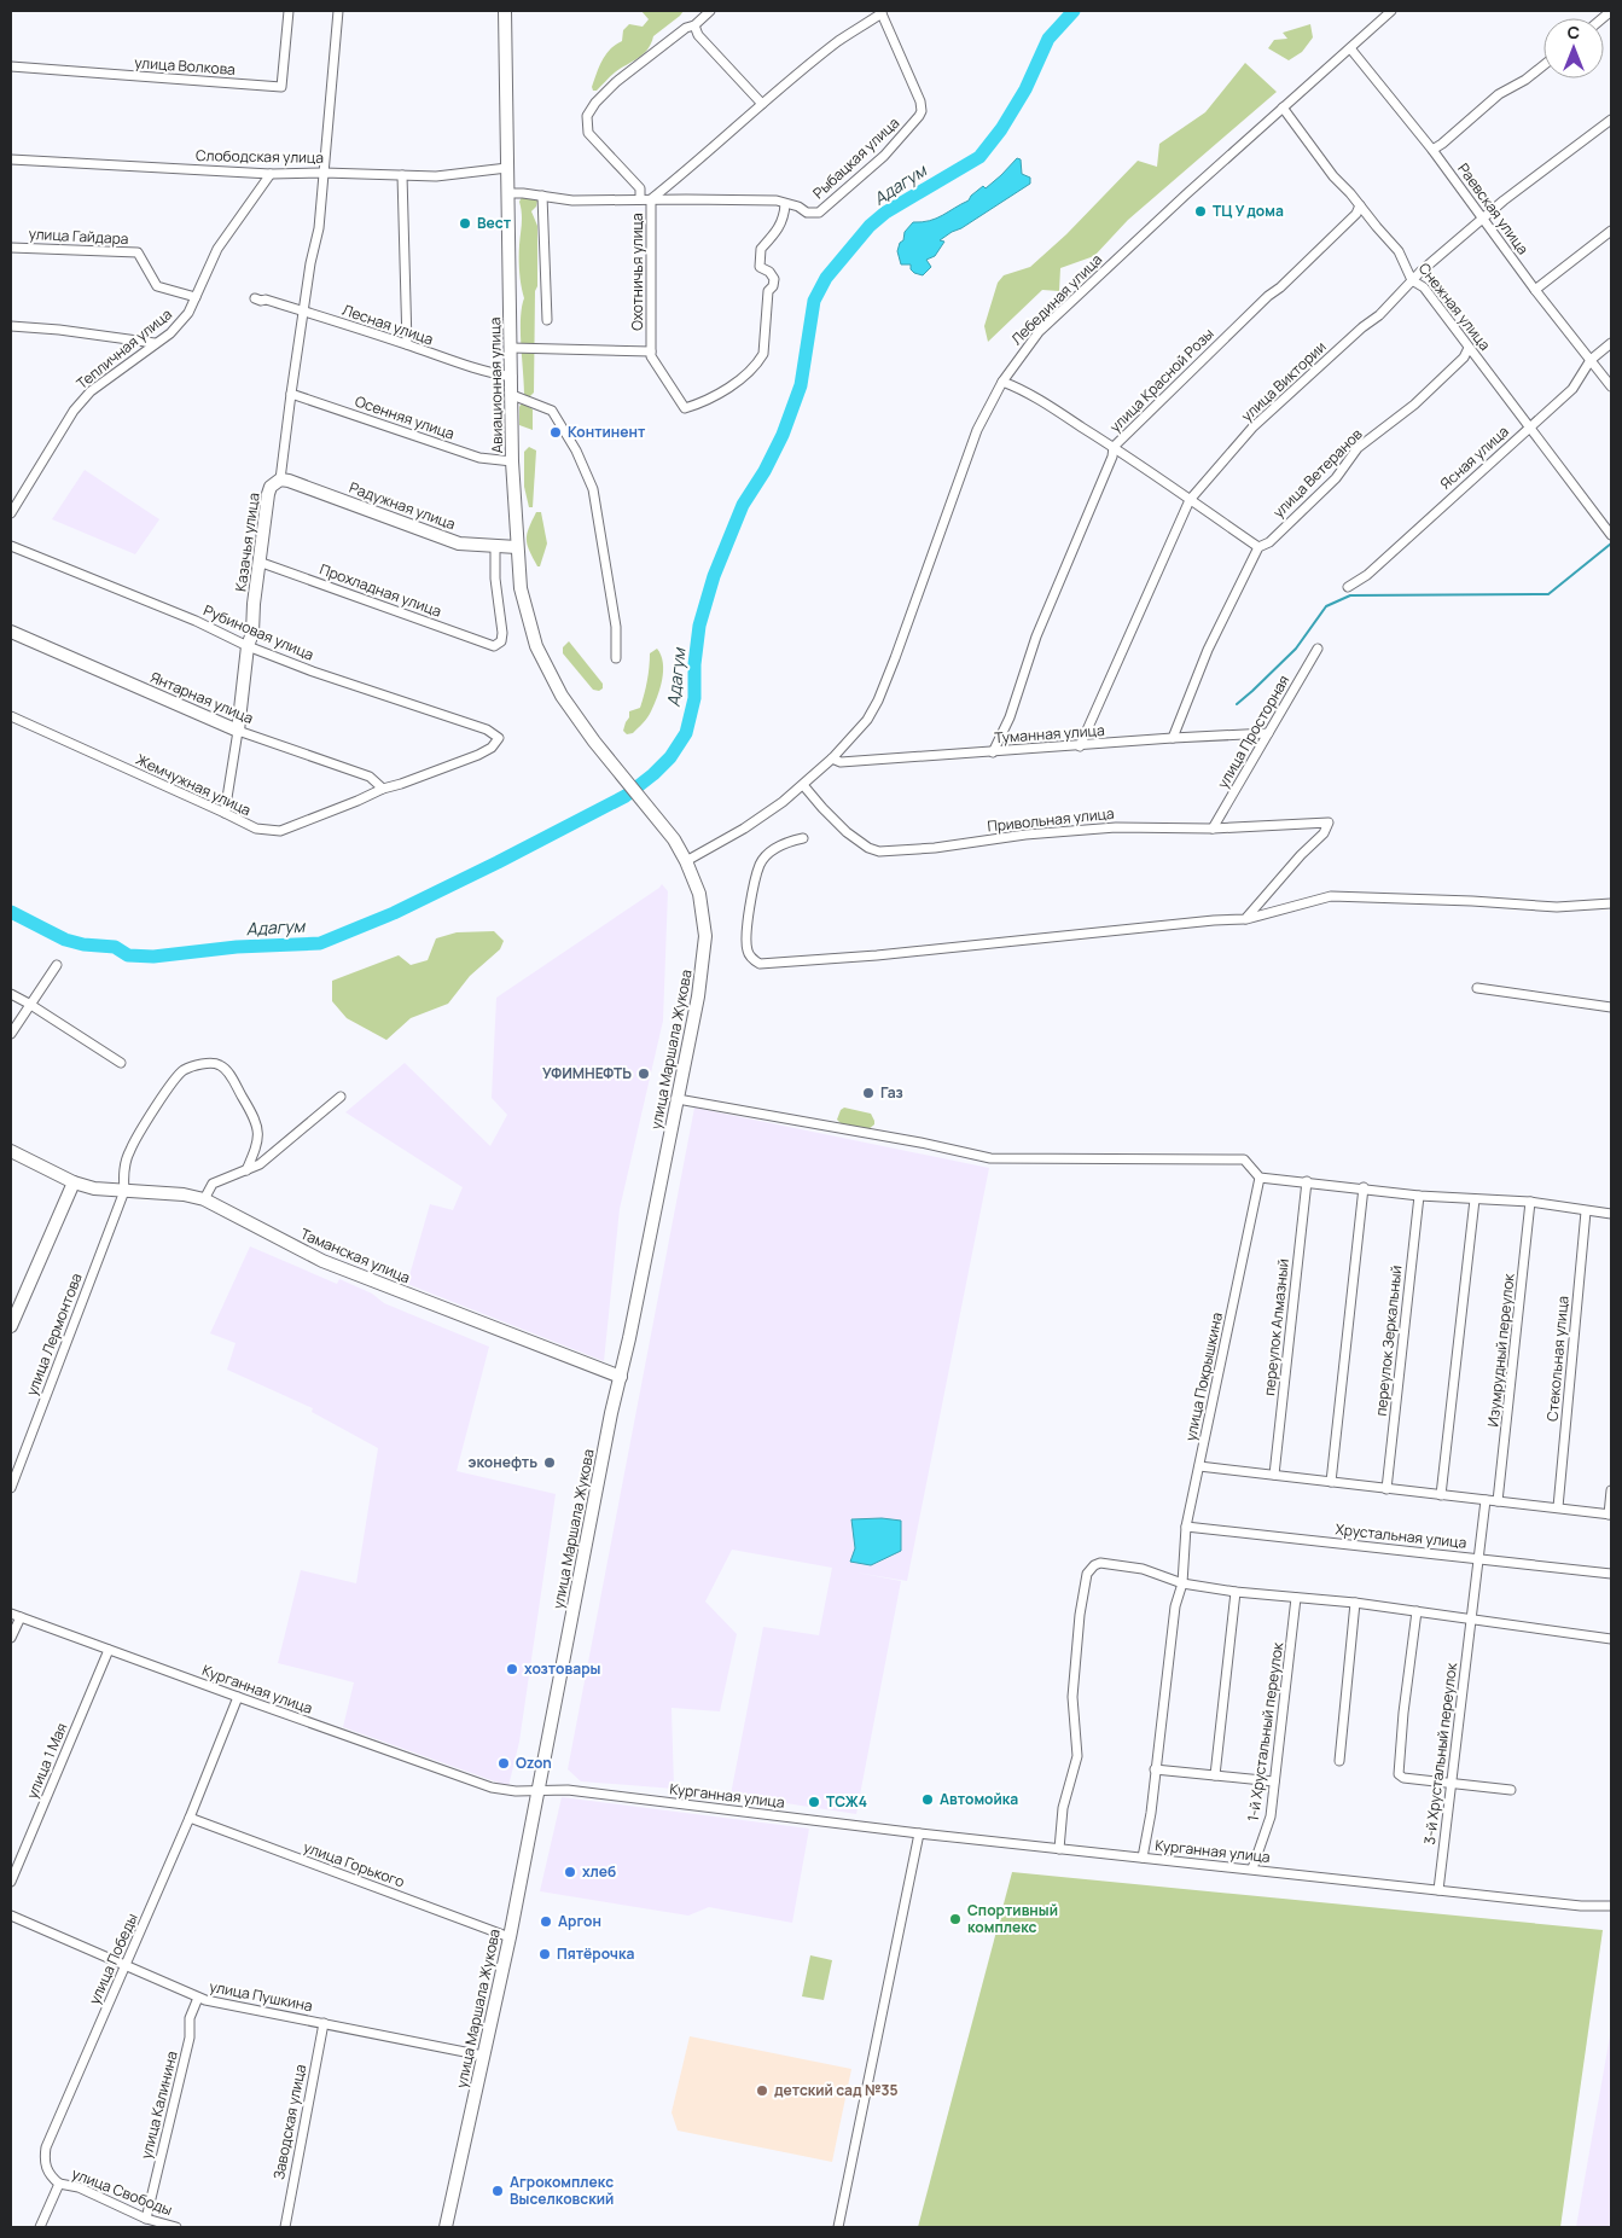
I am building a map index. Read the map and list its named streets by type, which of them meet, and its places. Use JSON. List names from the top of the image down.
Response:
{
  "streets": {
    "main road": [
      "Авиационная улица",
      "Радужная улица",
      "Казачья улица",
      "Янтарная улица",
      "улица Маршала Жукова",
      "Таманская улица"
    ],
    "street": [
      "улица Волкова",
      "Слободская улица",
      "Рыбацкая улица",
      "Раевская улица",
      "улица Гайдара",
      "Охотничья улица",
      "Лебединая улица",
      "Снежная улица",
      "Лесная улица",
      "Тепличная улица",
      "улица Красной Розы",
      "улица Виктории",
      "Осенняя улица",
      "Ясная улица",
      "улица Ветеранов",
      "Прохладная улица",
      "Рубиновая улица",
      "улица Просторная",
      "Туманная улица",
      "Жемчужная улица",
      "Привольная улица",
      "переулок Алмазный",
      "улица Лермонтова",
      "переулок Зеркальный",
      "Изумрудный переулок",
      "Стекольная улица",
      "улица Покрышкина",
      "Хрустальная улица",
      "Курганная улица",
      "1-й Хрустальный переулок",
      "3-й Хрустальный переулок",
      "улица 1 Мая",
      "улица Горького",
      "улица Победы",
      "улица Пушкина",
      "улица Калинина",
      "Заводская улица",
      "улица Свободы"
    ]
  },
  "crossings": [
    ["Слободская улица", "Тепличная улица"],
    ["Слободская улица", "Авиационная улица"],
    ["Слободская улица", "Казачья улица"],
    ["Рыбацкая улица", "Охотничья улица"],
    ["Раевская улица", "Лебединая улица"],
    ["Раевская улица", "улица Виктории"],
    ["Раевская улица", "Ясная улица"],
    ["улица Гайдара", "Тепличная улица"],
    ["Лебединая улица", "Снежная улица"],
    ["Лебединая улица", "Туманная улица"],
    ["Лебединая улица", "Привольная улица"],
    ["Лебединая улица", "улица Маршала Жукова"],
    ["Снежная улица", "улица Красной Розы"],
    ["Снежная улица", "улица Виктории"],
    ["Снежная улица", "Ясная улица"],
    ["Снежная улица", "улица Ветеранов"],
    ["Лесная улица", "Авиационная улица"],
    ["Лесная улица", "Казачья улица"],
    ["улица Красной Розы", "Туманная улица"],
    ["улица Виктории", "Туманная улица"],
    ["Авиационная улица", "Осенняя улица"],
    ["Авиационная улица", "Радужная улица"],
    ["Авиационная улица", "улица Маршала Жукова"],
    ["Осенняя улица", "Казачья улица"],
    ["улица Ветеранов", "Туманная улица"],
    ["Радужная улица", "Казачья улица"],
    ["Радужная улица", "Прохладная улица"],
    ["Казачья улица", "Прохладная улица"],
    ["Казачья улица", "Рубиновая улица"],
    ["Казачья улица", "Янтарная улица"],
    ["Казачья улица", "Жемчужная улица"],
    ["Рубиновая улица", "Жемчужная улица"],
    ["Янтарная улица", "Жемчужная улица"],
    ["улица Просторная", "Туманная улица"],
    ["улица Просторная", "Привольная улица"],
    ["улица Маршала Жукова", "Таманская улица"],
    ["улица Маршала Жукова", "Курганная улица"],
    ["улица Маршала Жукова", "улица Горького"],
    ["улица Маршала Жукова", "улица Пушкина"],
    ["Таманская улица", "улица Лермонтова"],
    ["улица Покрышкина", "Хрустальная улица"],
    ["улица Покрышкина", "Курганная улица"],
    ["Хрустальная улица", "3-й Хрустальный переулок"],
    ["Курганная улица", "1-й Хрустальный переулок"],
    ["Курганная улица", "3-й Хрустальный переулок"],
    ["Курганная улица", "улица 1 Мая"],
    ["Курганная улица", "улица Победы"],
    ["улица Горького", "улица Победы"],
    ["улица Победы", "улица Пушкина"],
    ["улица Победы", "улица Свободы"],
    ["улица Пушкина", "улица Калинина"],
    ["улица Пушкина", "Заводская улица"],
    ["улица Калинина", "улица Свободы"]
  ],
  "water": ["Адагум"],
  "places": [
    "ТЦ У дома",
    "Вест",
    "Континент",
    "УФИМНЕФТЬ",
    "Газ",
    "эконефть",
    "хозтовары",
    "Ozon",
    "Автомойка",
    "ТСЖ4",
    "хлеб",
    "Спортивный комплекс",
    "Аргон",
    "Пятёрочка",
    "детский сад №35",
    "Агрокомплекс Выселковский"
  ],
  "north": "top"
}
